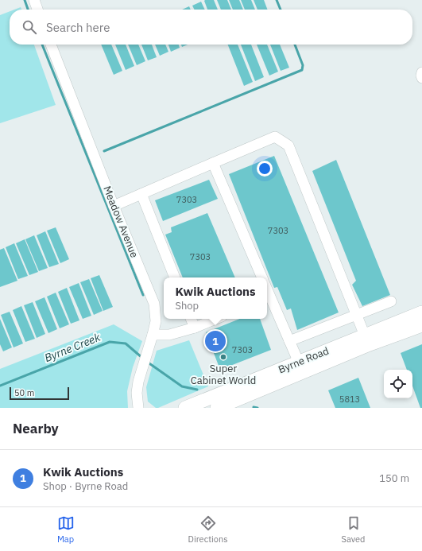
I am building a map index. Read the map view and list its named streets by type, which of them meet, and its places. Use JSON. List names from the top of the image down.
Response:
{
  "streets": {
    "main road": ["Byrne Road"],
    "street": ["Meadow Avenue"]
  },
  "water": ["Byrne Creek"],
  "places": ["Super Cabinet World"],
  "house_numbers": [
    "7303",
    "7303",
    "7303",
    "7303",
    "5813"
  ],
  "scale_bar": "50 m",
  "page": {
    "search": "Search here",
    "popup": ["Kwik Auctions", "Shop"],
    "pins": "1",
    "scale": "50 m",
    "heading": "Nearby",
    "list": [
      {
        "mark": "1",
        "name": "Kwik Auctions",
        "note": "Shop · Byrne Road",
        "value": "150 m"
      }
    ],
    "nav": ["Map", "Directions", "Saved"]
  }
}
